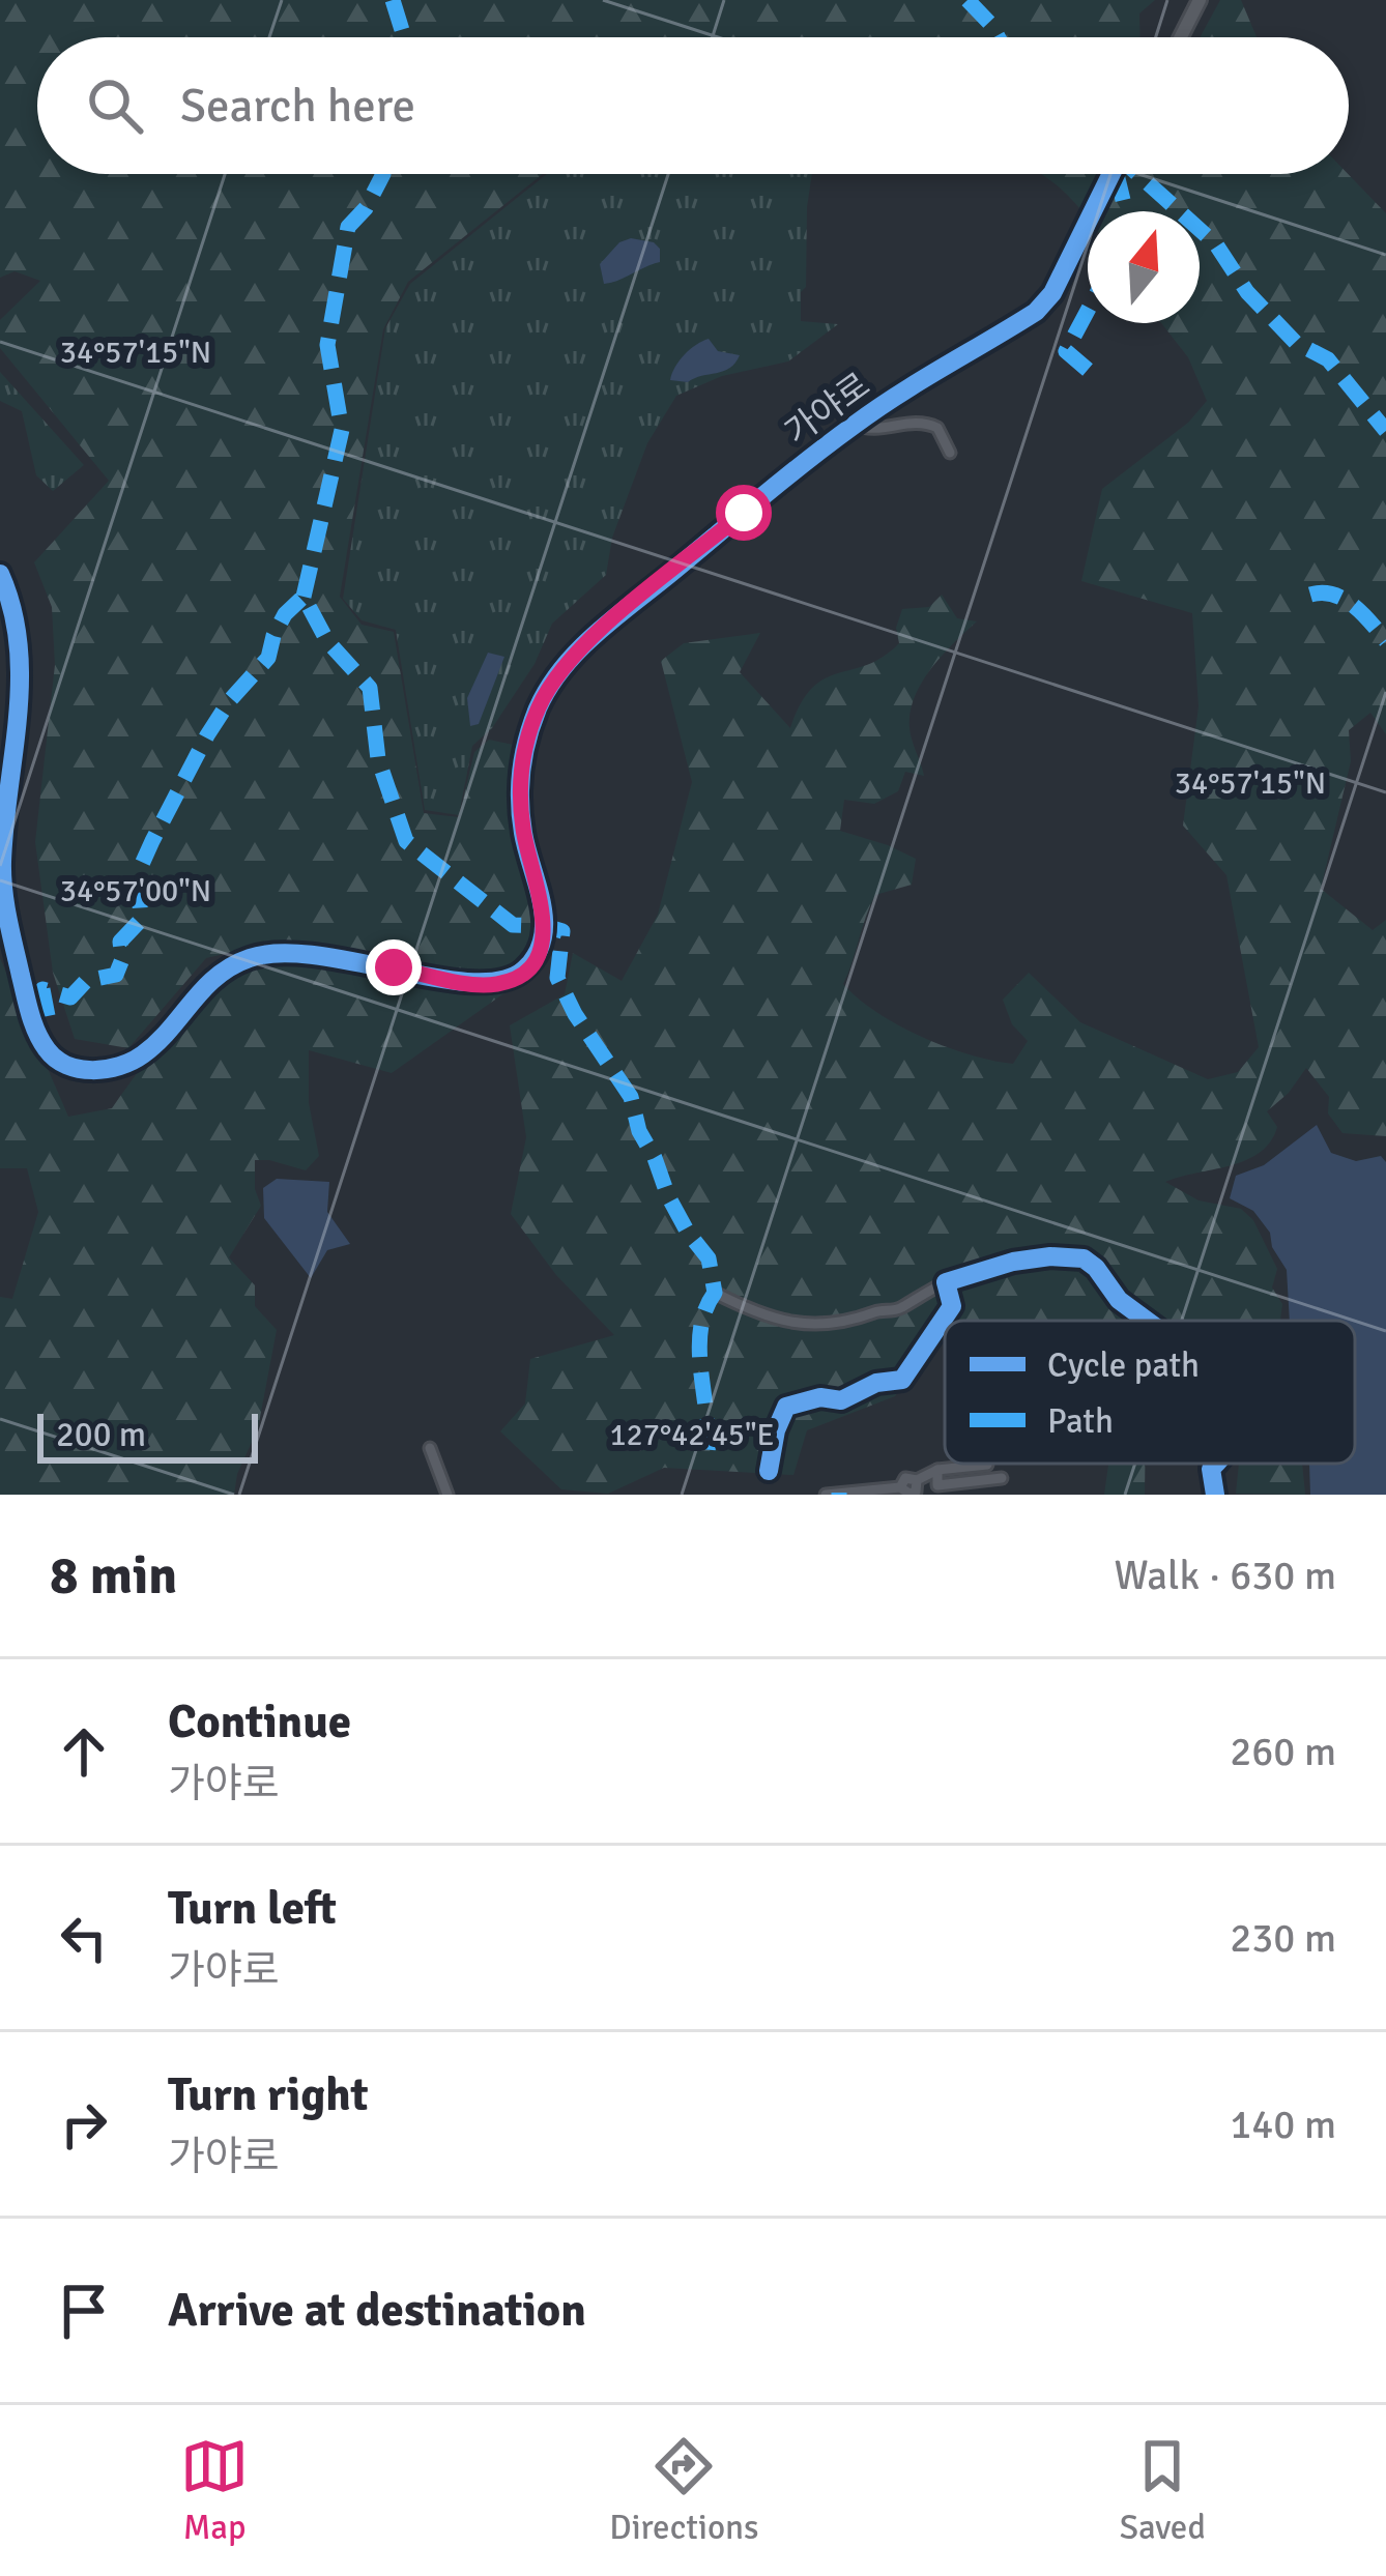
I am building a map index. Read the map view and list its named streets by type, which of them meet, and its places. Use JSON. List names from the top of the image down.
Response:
{
  "streets": {
    "street": ["가야로"]
  },
  "legend": ["Cycle path", "Path"],
  "scale_bar": "200 m",
  "north": "top",
  "page": {
    "search": "Search here",
    "scale": "200 m",
    "heading": ["8 min", "Walk · 630 m"],
    "list": [
      ["Continue", "가야로", "260 m"],
      ["Turn left", "가야로", "230 m"],
      ["Turn right", "가야로", "140 m"],
      "Arrive at destination"
    ],
    "nav": ["Map", "Directions", "Saved"]
  },
  "coordinates": ["34°57'15\"N", "34°57'00\"N", "127°42'45\"E"]
}
